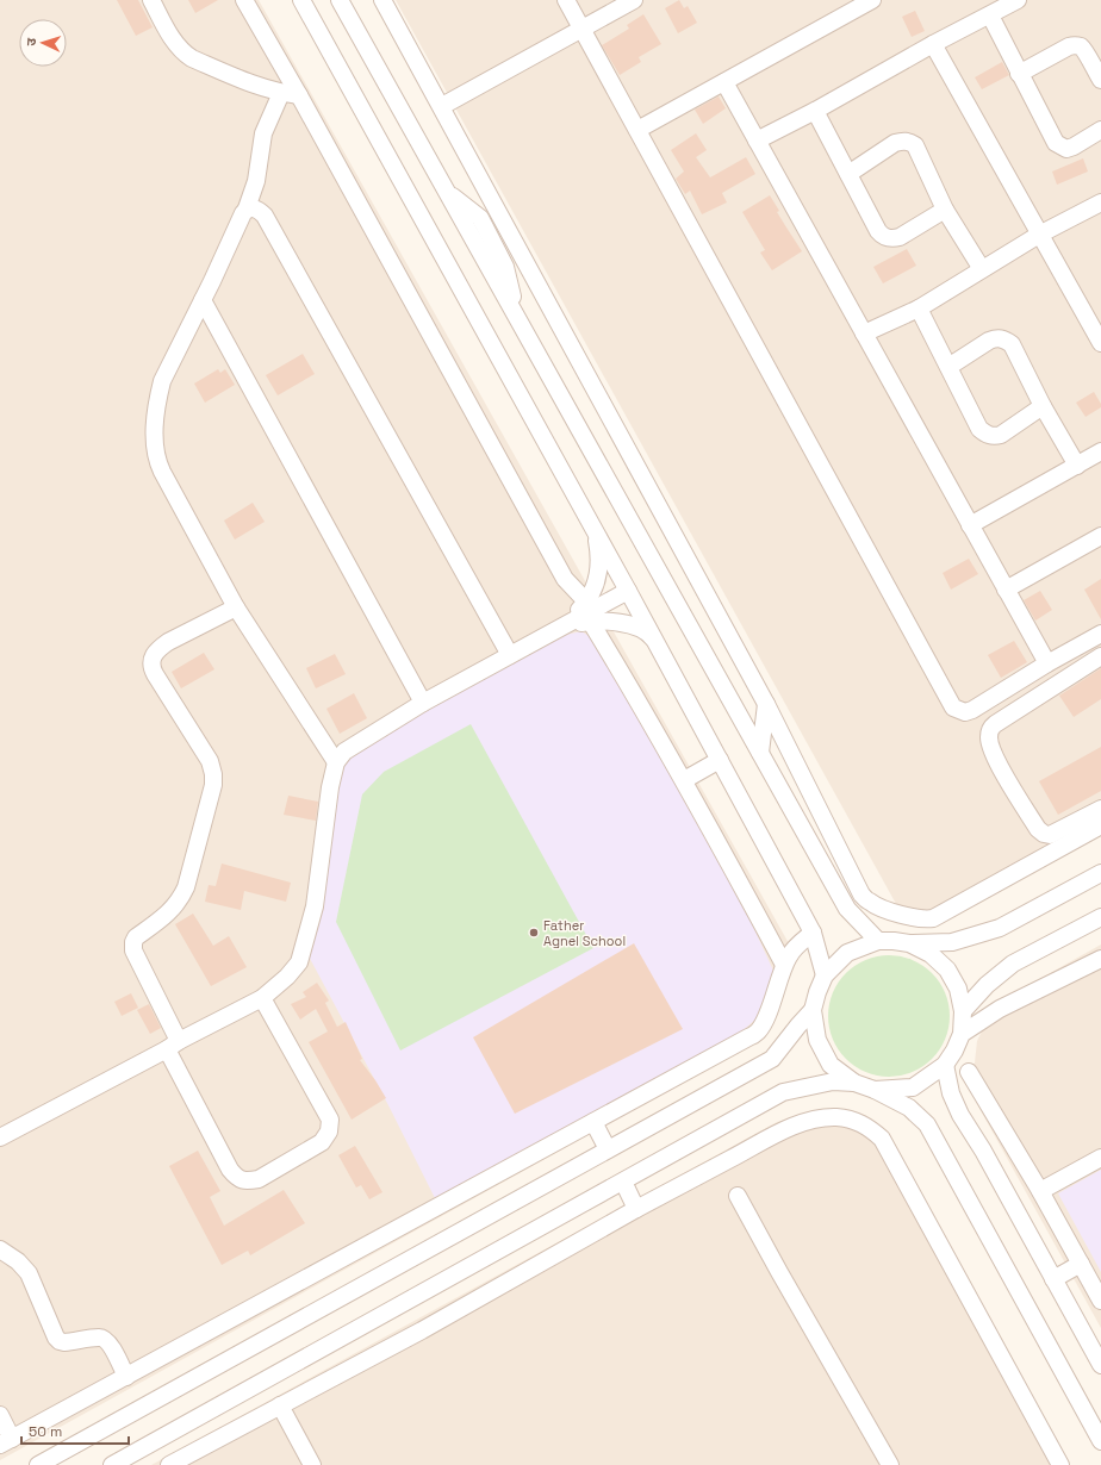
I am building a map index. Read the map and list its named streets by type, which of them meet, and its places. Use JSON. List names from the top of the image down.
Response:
{
  "places": ["Father Agnel School"],
  "scale_bar": "50 m",
  "north": "left"
}
